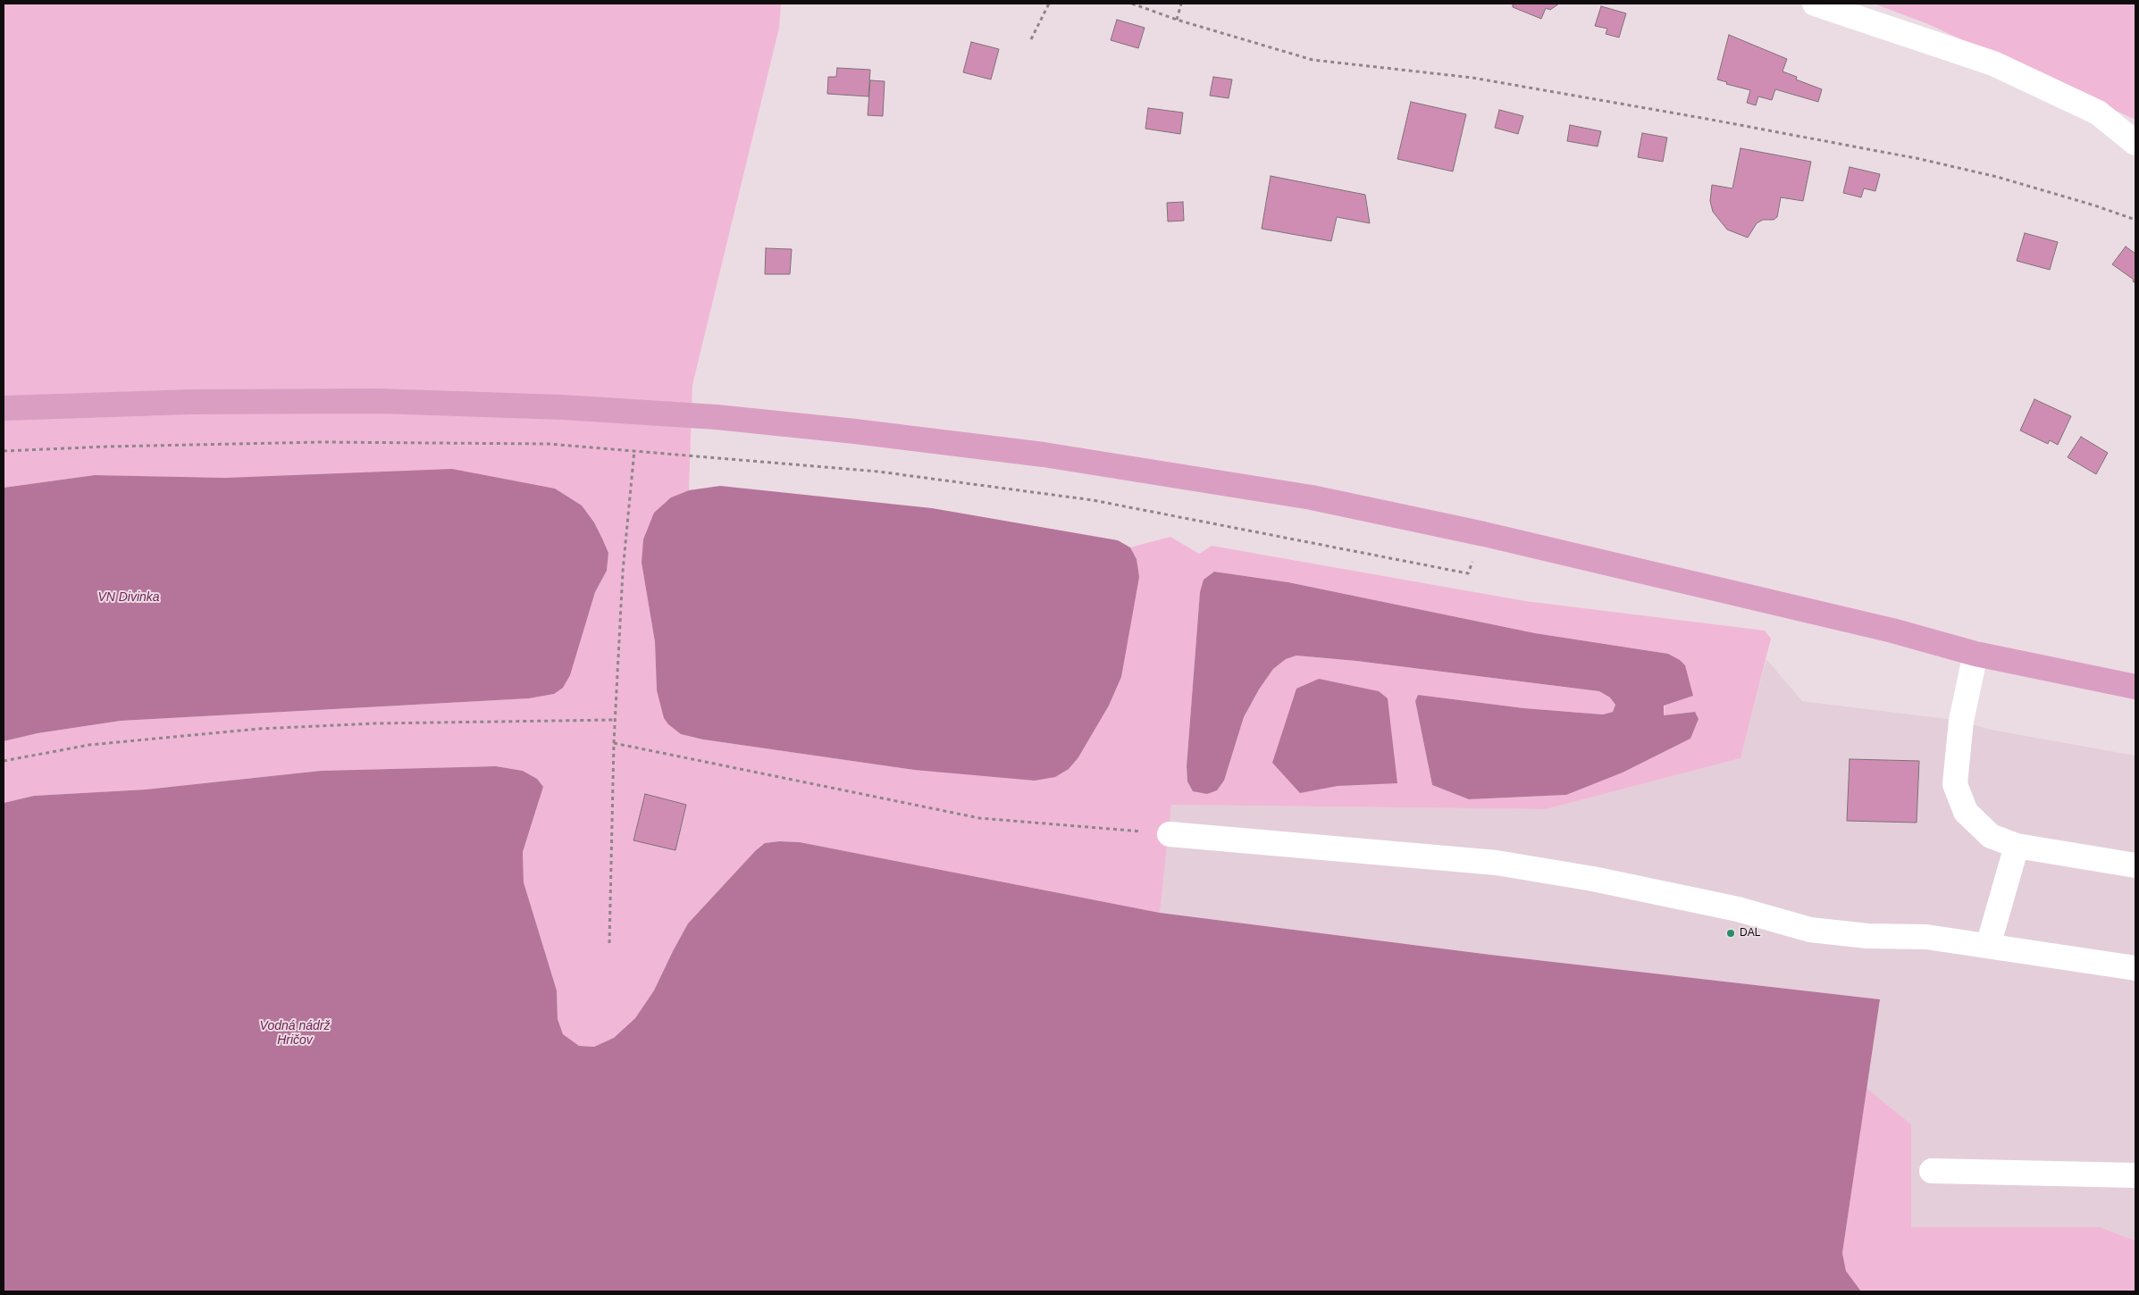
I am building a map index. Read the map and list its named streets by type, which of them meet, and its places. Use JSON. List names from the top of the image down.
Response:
{
  "water": ["VN Divinka", "Vodná nádrž Hričov"],
  "places": ["DAL"]
}
